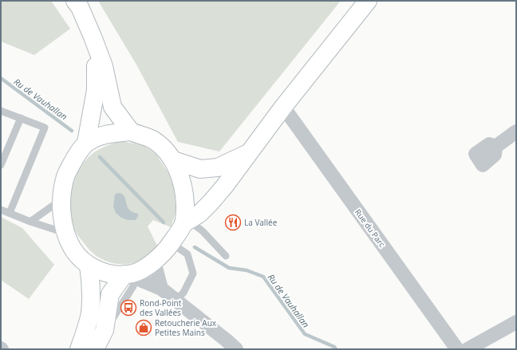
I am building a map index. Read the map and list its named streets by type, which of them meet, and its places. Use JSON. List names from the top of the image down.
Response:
{
  "streets": {
    "street": ["Rue du Parc"]
  },
  "water": ["Ru de Vauhallan"],
  "places": {
    "restaurant": ["La Vallée"],
    "bus stop": ["Rond-Point des Vallées"],
    "shop": ["Retoucherie Aux Petites Mains"]
  }
}
